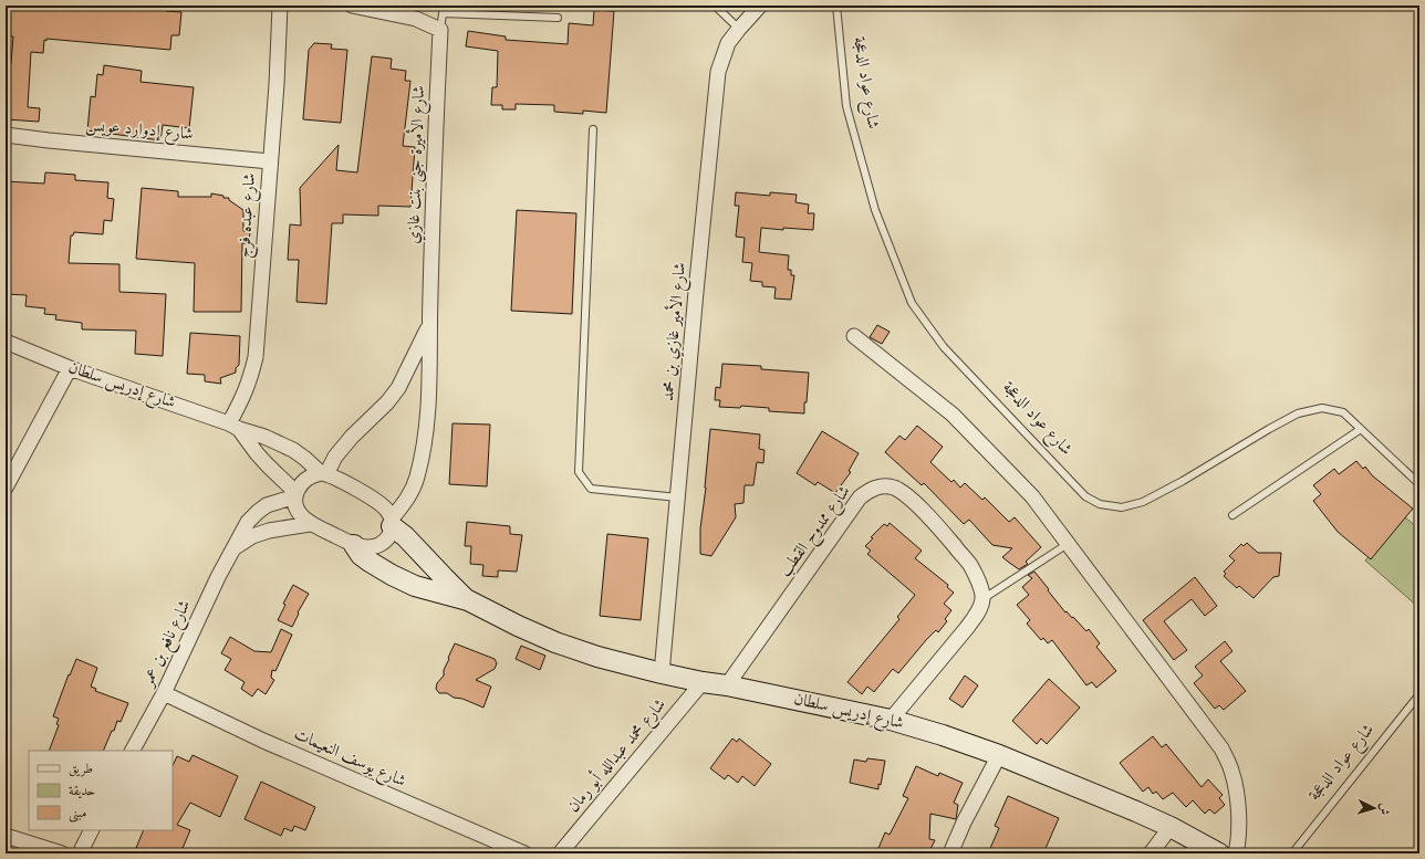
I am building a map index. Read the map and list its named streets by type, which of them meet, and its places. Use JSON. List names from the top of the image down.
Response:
{
  "streets": {
    "street": [
      "شارع إدوارد عويس",
      "شارع الأميرة جنى بنت غازي",
      "شارع عبده فرج",
      "شارع الأمير غازي بن محمد",
      "شارع إدريس سلطان",
      "شارع ممدوح القطب",
      "شارع نافع بن عمر",
      "شارع محمد عبدالله أبو رمان",
      "شارع يوسف النعيمات"
    ],
    "lane": ["شارع عواد الدعجة"]
  },
  "crossings": [
    ["شارع إدوارد عويس", "شارع عبده فرج"],
    ["شارع الأميرة جنى بنت غازي", "شارع إدريس سلطان"],
    ["شارع عبده فرج", "شارع إدريس سلطان"],
    ["شارع الأمير غازي بن محمد", "شارع إدريس سلطان"],
    ["شارع إدريس سلطان", "شارع ممدوح القطب"],
    ["شارع إدريس سلطان", "شارع محمد عبدالله أبو رمان"],
    ["شارع نافع بن عمر", "شارع يوسف النعيمات"]
  ],
  "legend": ["طريق", "حديقة", "مبنى"],
  "north": "right"
}
